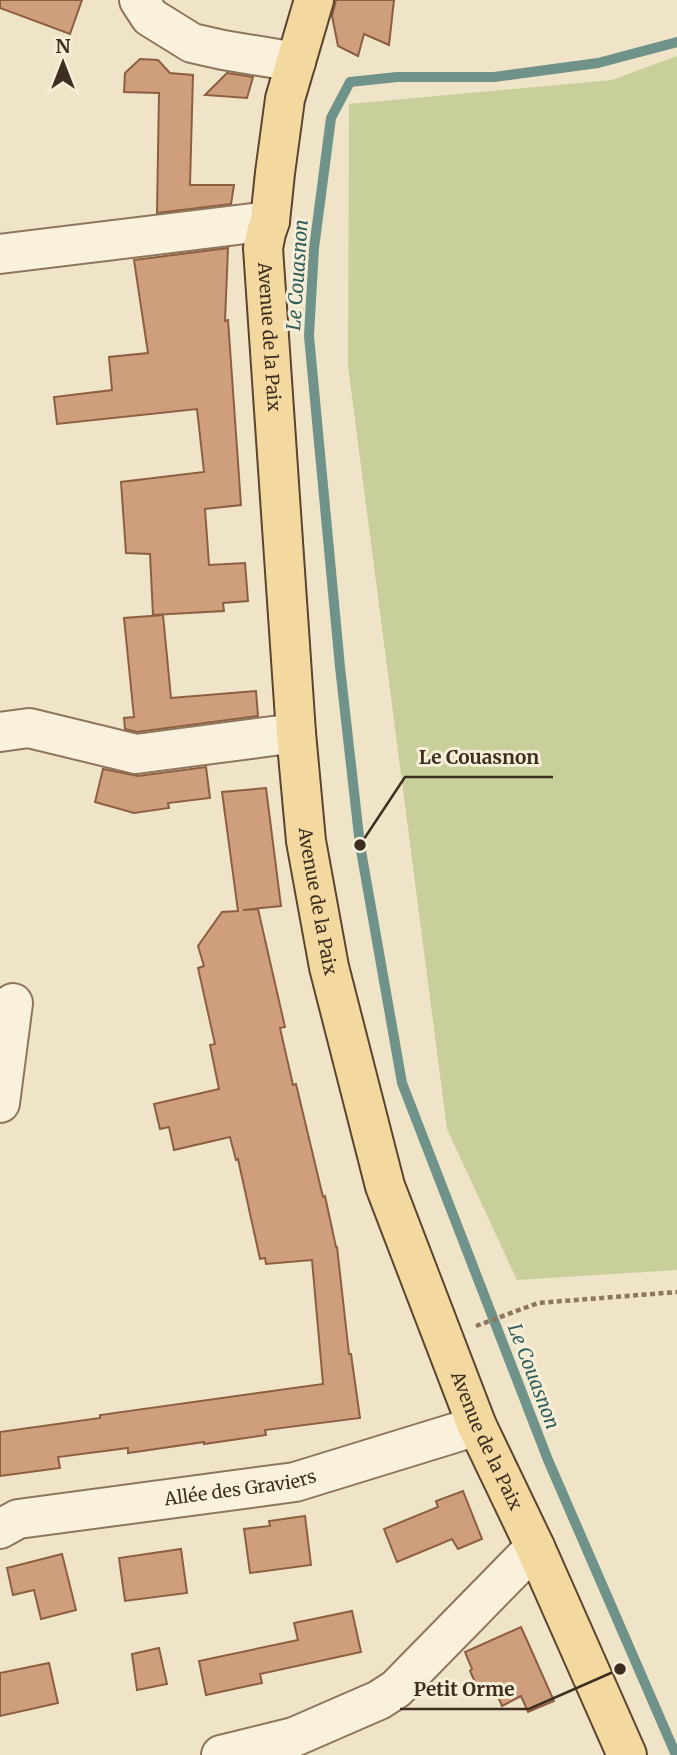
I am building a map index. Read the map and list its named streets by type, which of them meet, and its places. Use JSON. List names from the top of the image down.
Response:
{
  "streets": {
    "main road": ["Avenue de la Paix"],
    "street": ["Allée des Graviers"]
  },
  "crossings": [
    ["Avenue de la Paix", "Allée des Graviers"]
  ],
  "water": ["Le Couasnon"],
  "places": ["Le Couasnon", "Petit Orme"],
  "north": "top"
}
